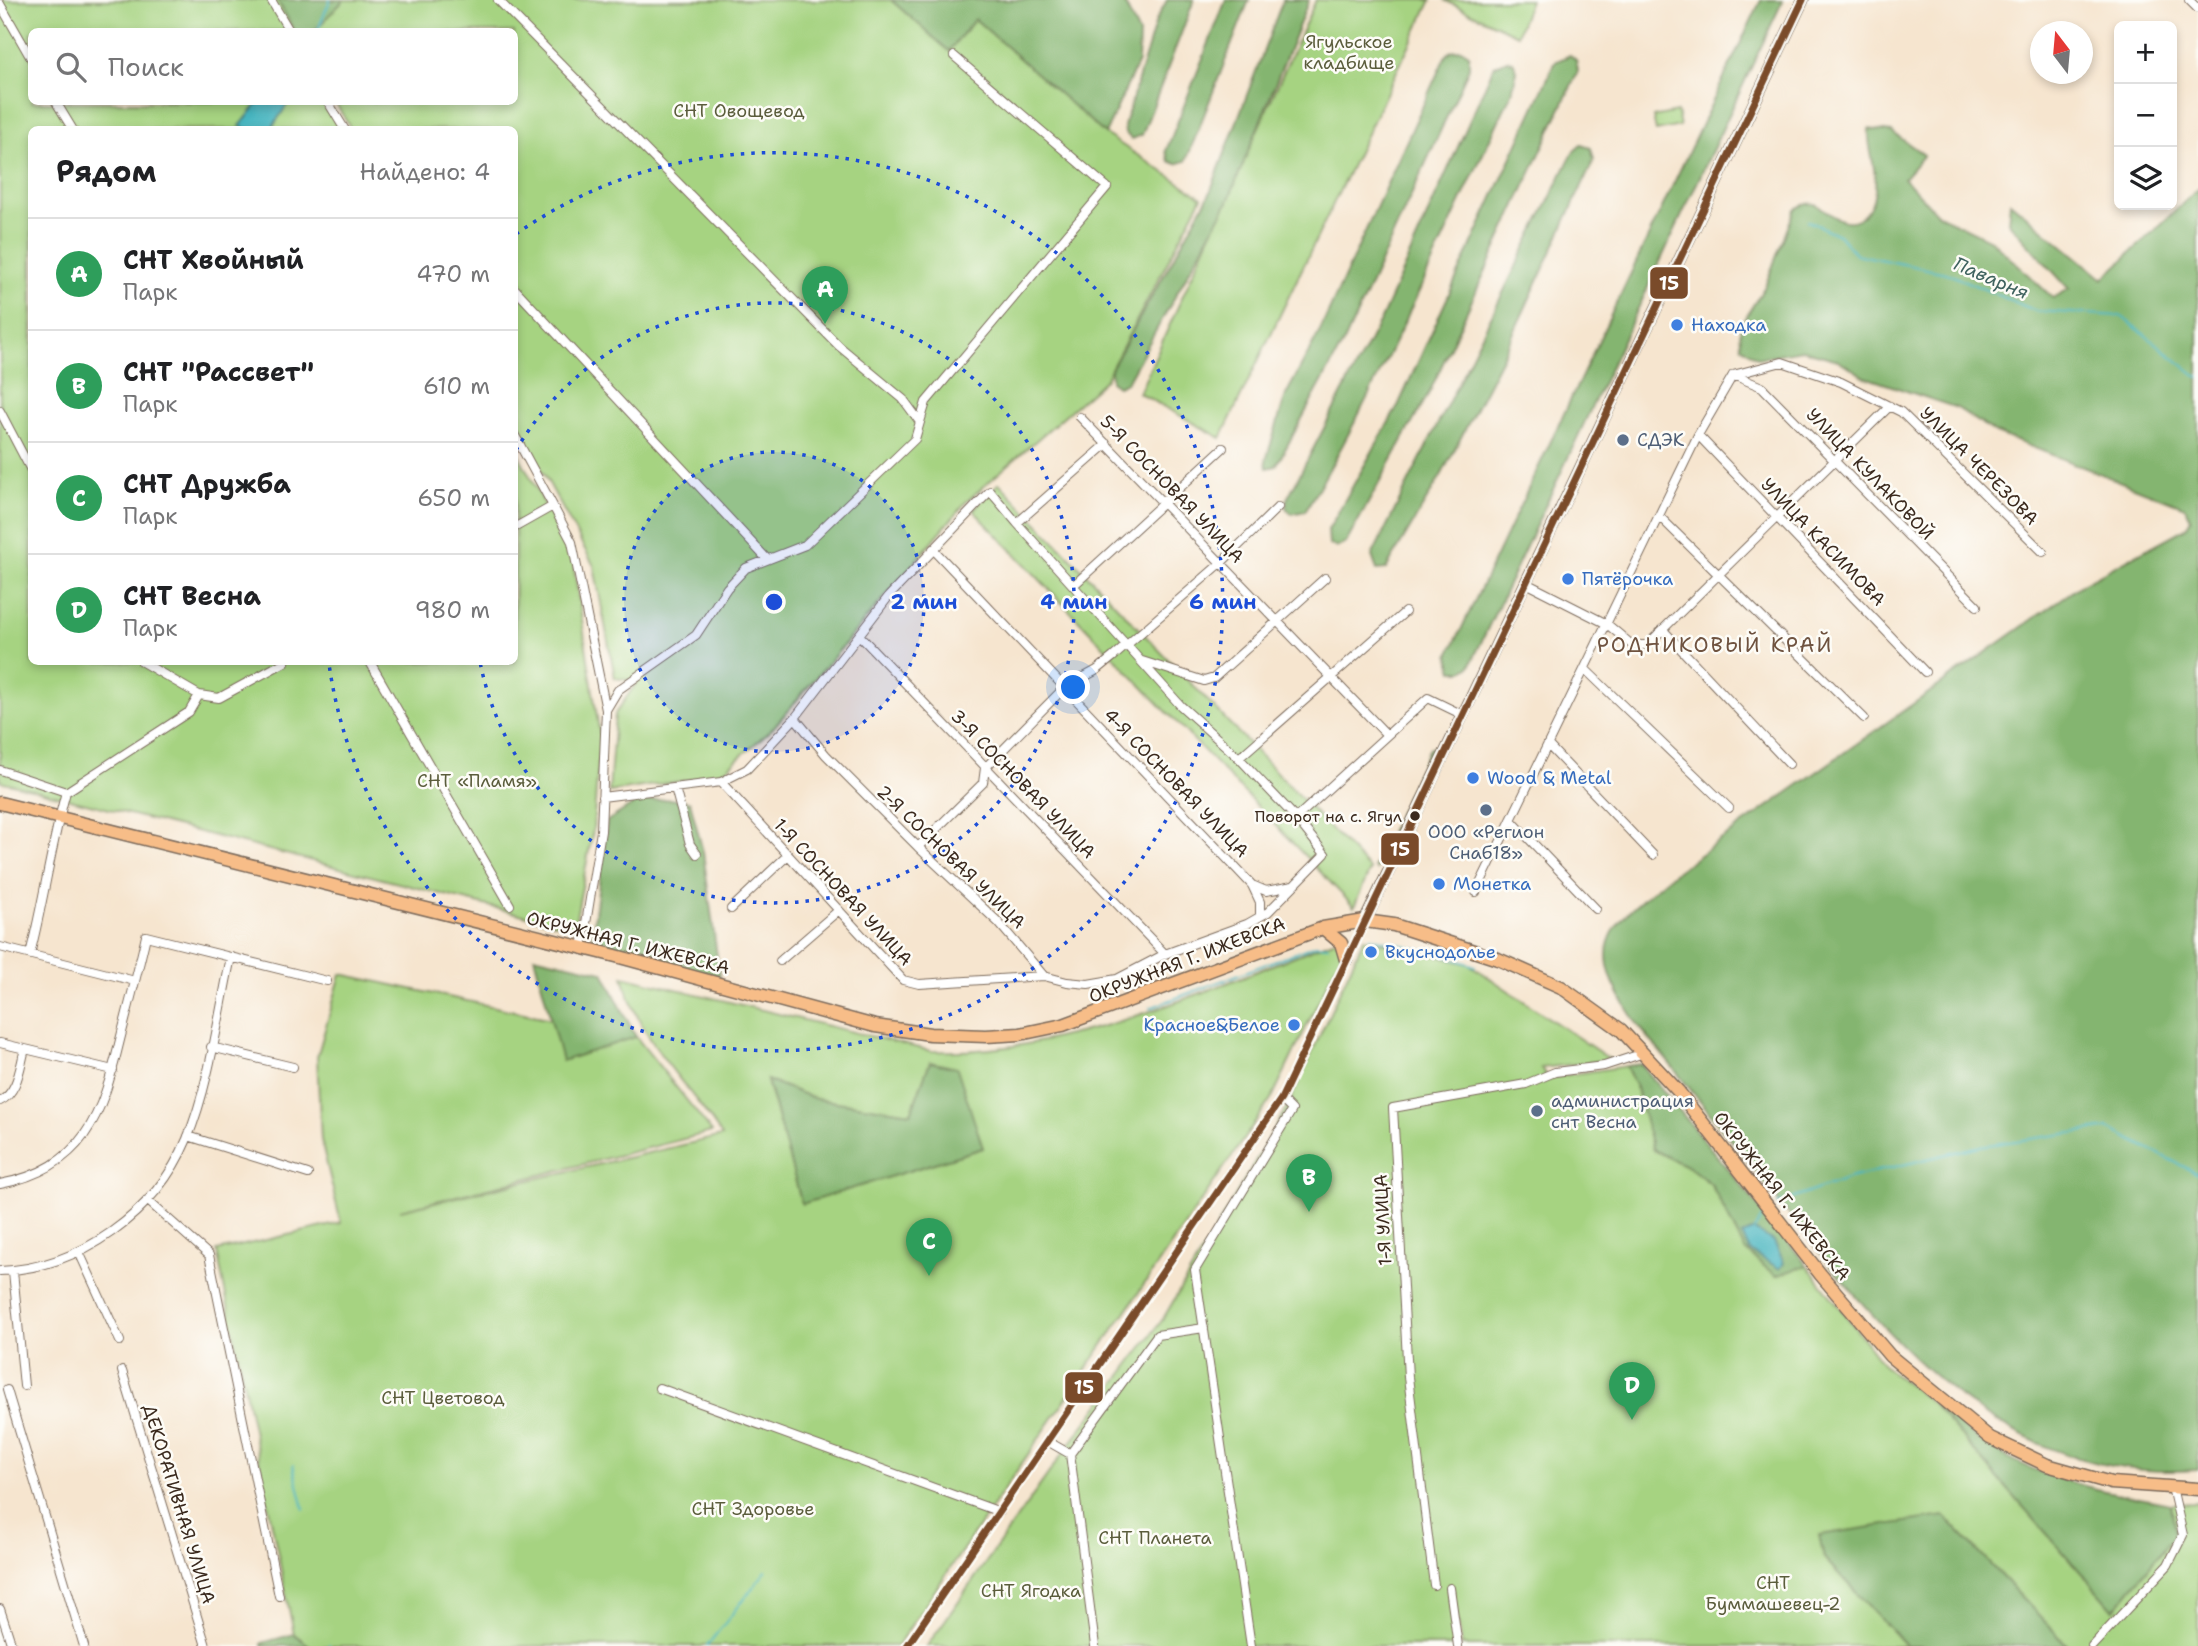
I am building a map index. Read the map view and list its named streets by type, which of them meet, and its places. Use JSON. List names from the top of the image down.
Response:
{
  "streets": {
    "main road": ["ОКРУЖНАЯ Г. ИЖЕВСКА"],
    "street": [
      "УЛИЦА ЧЕРЕЗОВА",
      "УЛИЦА КУЛАКОВОЙ",
      "5-Я СОСНОВАЯ УЛИЦА",
      "УЛИЦА КАСИМОВА",
      "4-Я СОСНОВАЯ УЛИЦА",
      "3-Я СОСНОВАЯ УЛИЦА",
      "2-Я СОСНОВАЯ УЛИЦА",
      "1-Я СОСНОВАЯ УЛИЦА",
      "1-Я УЛИЦА",
      "ДЕКОРАТИВНАЯ УЛИЦА"
    ]
  },
  "crossings": [
    ["УЛИЦА ЧЕРЕЗОВА", "УЛИЦА КУЛАКОВОЙ"],
    ["2-Я СОСНОВАЯ УЛИЦА", "1-Я СОСНОВАЯ УЛИЦА"],
    ["ОКРУЖНАЯ Г. ИЖЕВСКА", "1-Я УЛИЦА"]
  ],
  "districts": ["РОДНИКОВЫЙ КРАЙ"],
  "water": ["Паварня"],
  "parks": [
    "Ягульское кладбище",
    "СНТ Овощевод",
    "СНТ «Пламя»",
    "СНТ Цветовод",
    "СНТ Здоровье",
    "СНТ Планета",
    "СНТ Буммашевец-2",
    "СНТ Ягодка"
  ],
  "places": [
    "Находка",
    "СДЭК",
    "Пятёрочка",
    "Wood & Metal",
    "ООО «Регион Снаб18»",
    "Поворот на с. Ягул",
    "Монетка",
    "Вкуснодолье",
    "Красное&Белое",
    "администрация снт Весна"
  ],
  "lines": ["transit line 15"],
  "north": "top",
  "page": {
    "map_buttons": ["+", "−"],
    "search": "Поиск",
    "heading": ["Рядом", "Найдено: 4"],
    "list": [
      {
        "mark": "A",
        "name": "СНТ Хвойный",
        "note": "Парк",
        "value": "470 m"
      },
      {
        "mark": "B",
        "name": "СНТ \"Рассвет\"",
        "note": "Парк",
        "value": "610 m"
      },
      {
        "mark": "C",
        "name": "СНТ Дружба",
        "note": "Парк",
        "value": "650 m"
      },
      {
        "mark": "D",
        "name": "СНТ Весна",
        "note": "Парк",
        "value": "980 m"
      }
    ],
    "pins": [
      "A",
      "B",
      "C",
      "D"
    ]
  },
  "rings": ["2 мин", "4 мин", "6 мин"]
}
